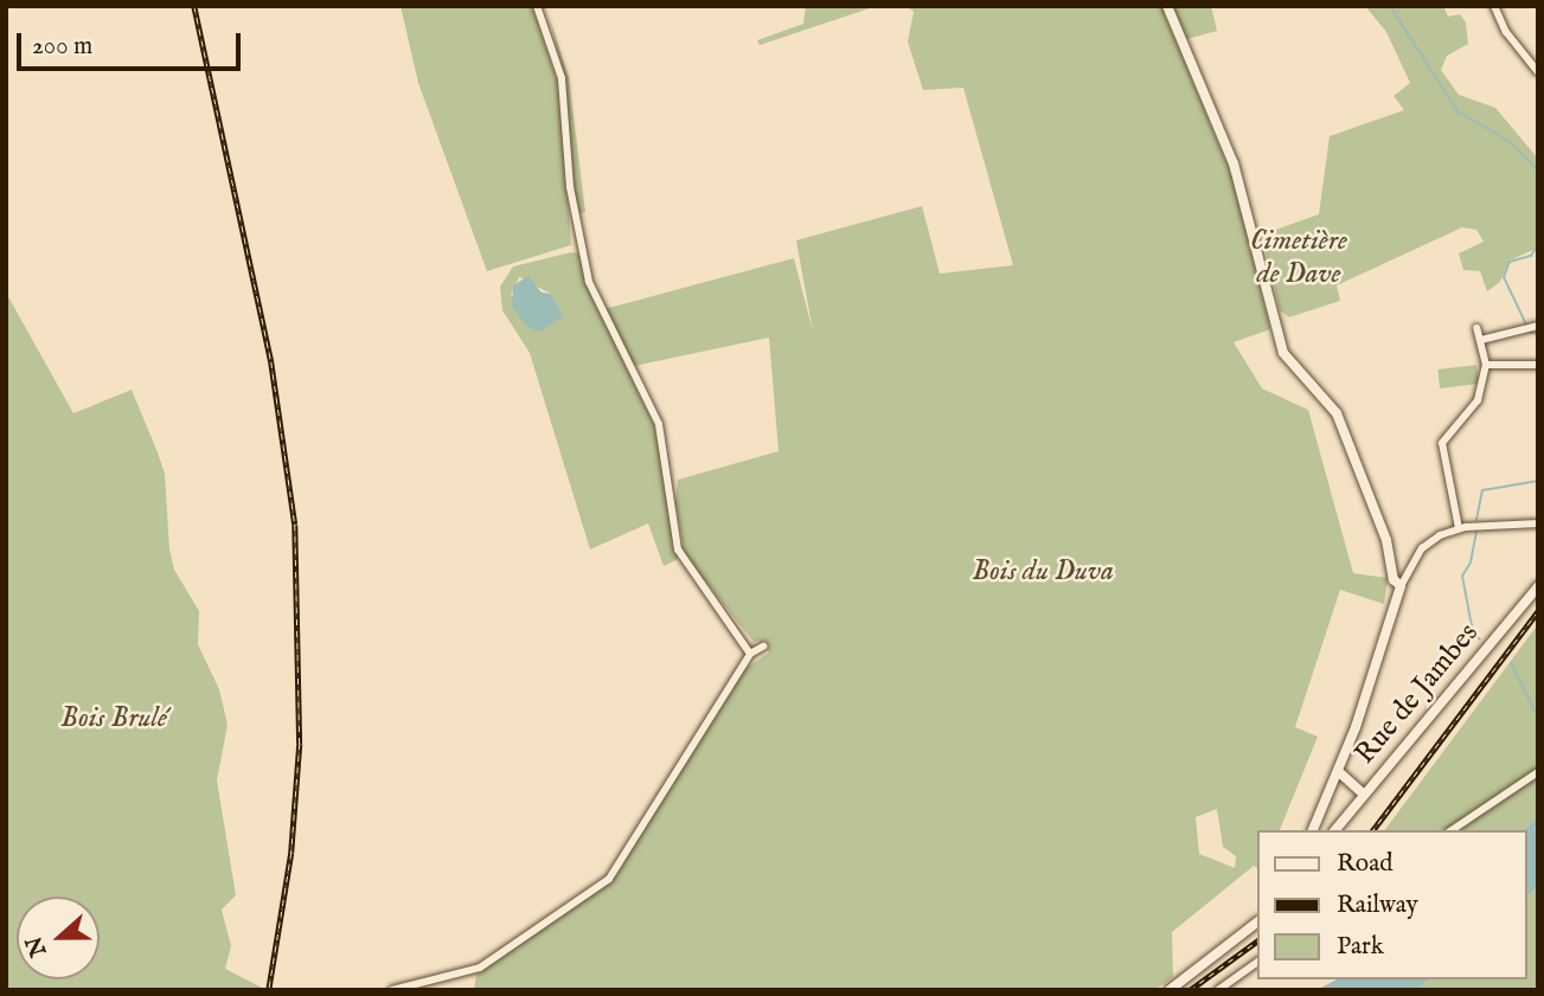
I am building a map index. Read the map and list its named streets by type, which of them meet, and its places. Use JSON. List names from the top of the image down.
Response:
{
  "streets": {
    "street": ["Rue de Jambes"]
  },
  "parks": ["Cimetière de Dave", "Bois du Duva", "Bois Brulé"],
  "legend": ["Road", "Railway", "Park"],
  "scale_bar": "200 m",
  "north": "left"
}
